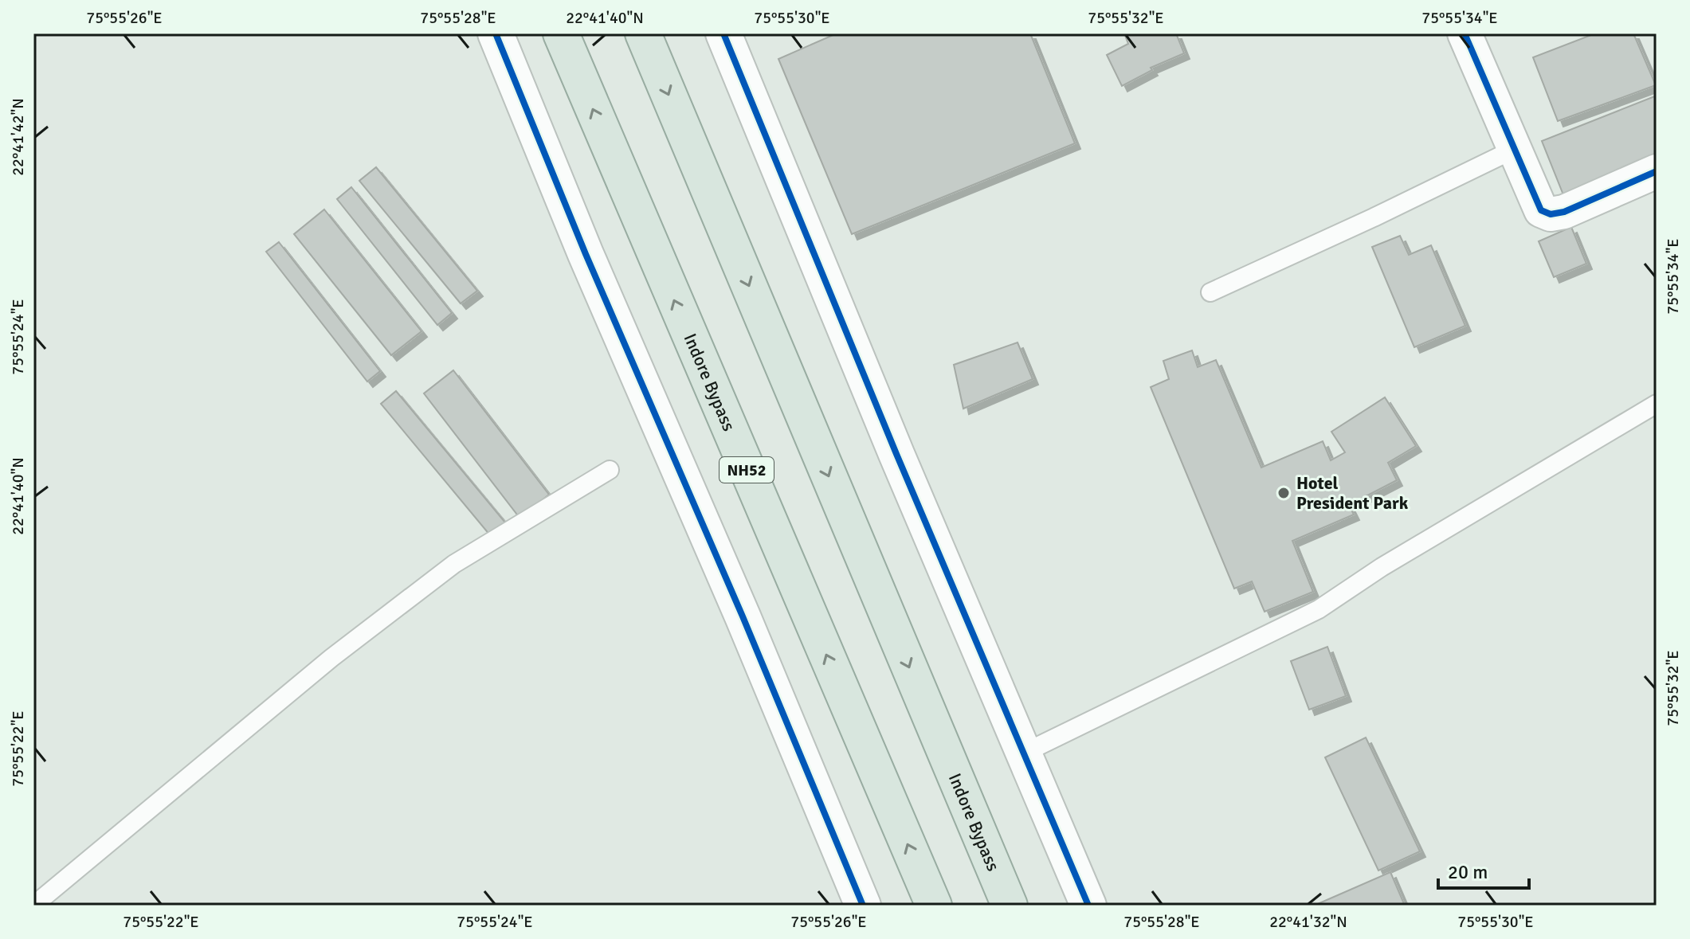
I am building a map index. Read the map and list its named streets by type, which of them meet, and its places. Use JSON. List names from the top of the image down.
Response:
{
  "streets": {
    "highway": ["Indore Bypass", "NH52"]
  },
  "places": ["Hotel President Park"],
  "scale_bar": "20 m",
  "coordinates": [
    "75°55'26\"E",
    "75°55'28\"E",
    "22°41'40\"N",
    "75°55'30\"E",
    "75°55'32\"E",
    "75°55'34\"E",
    "22°41'42\"N",
    "75°55'24\"E",
    "75°55'22\"E",
    "22°41'32\"N"
  ]
}
